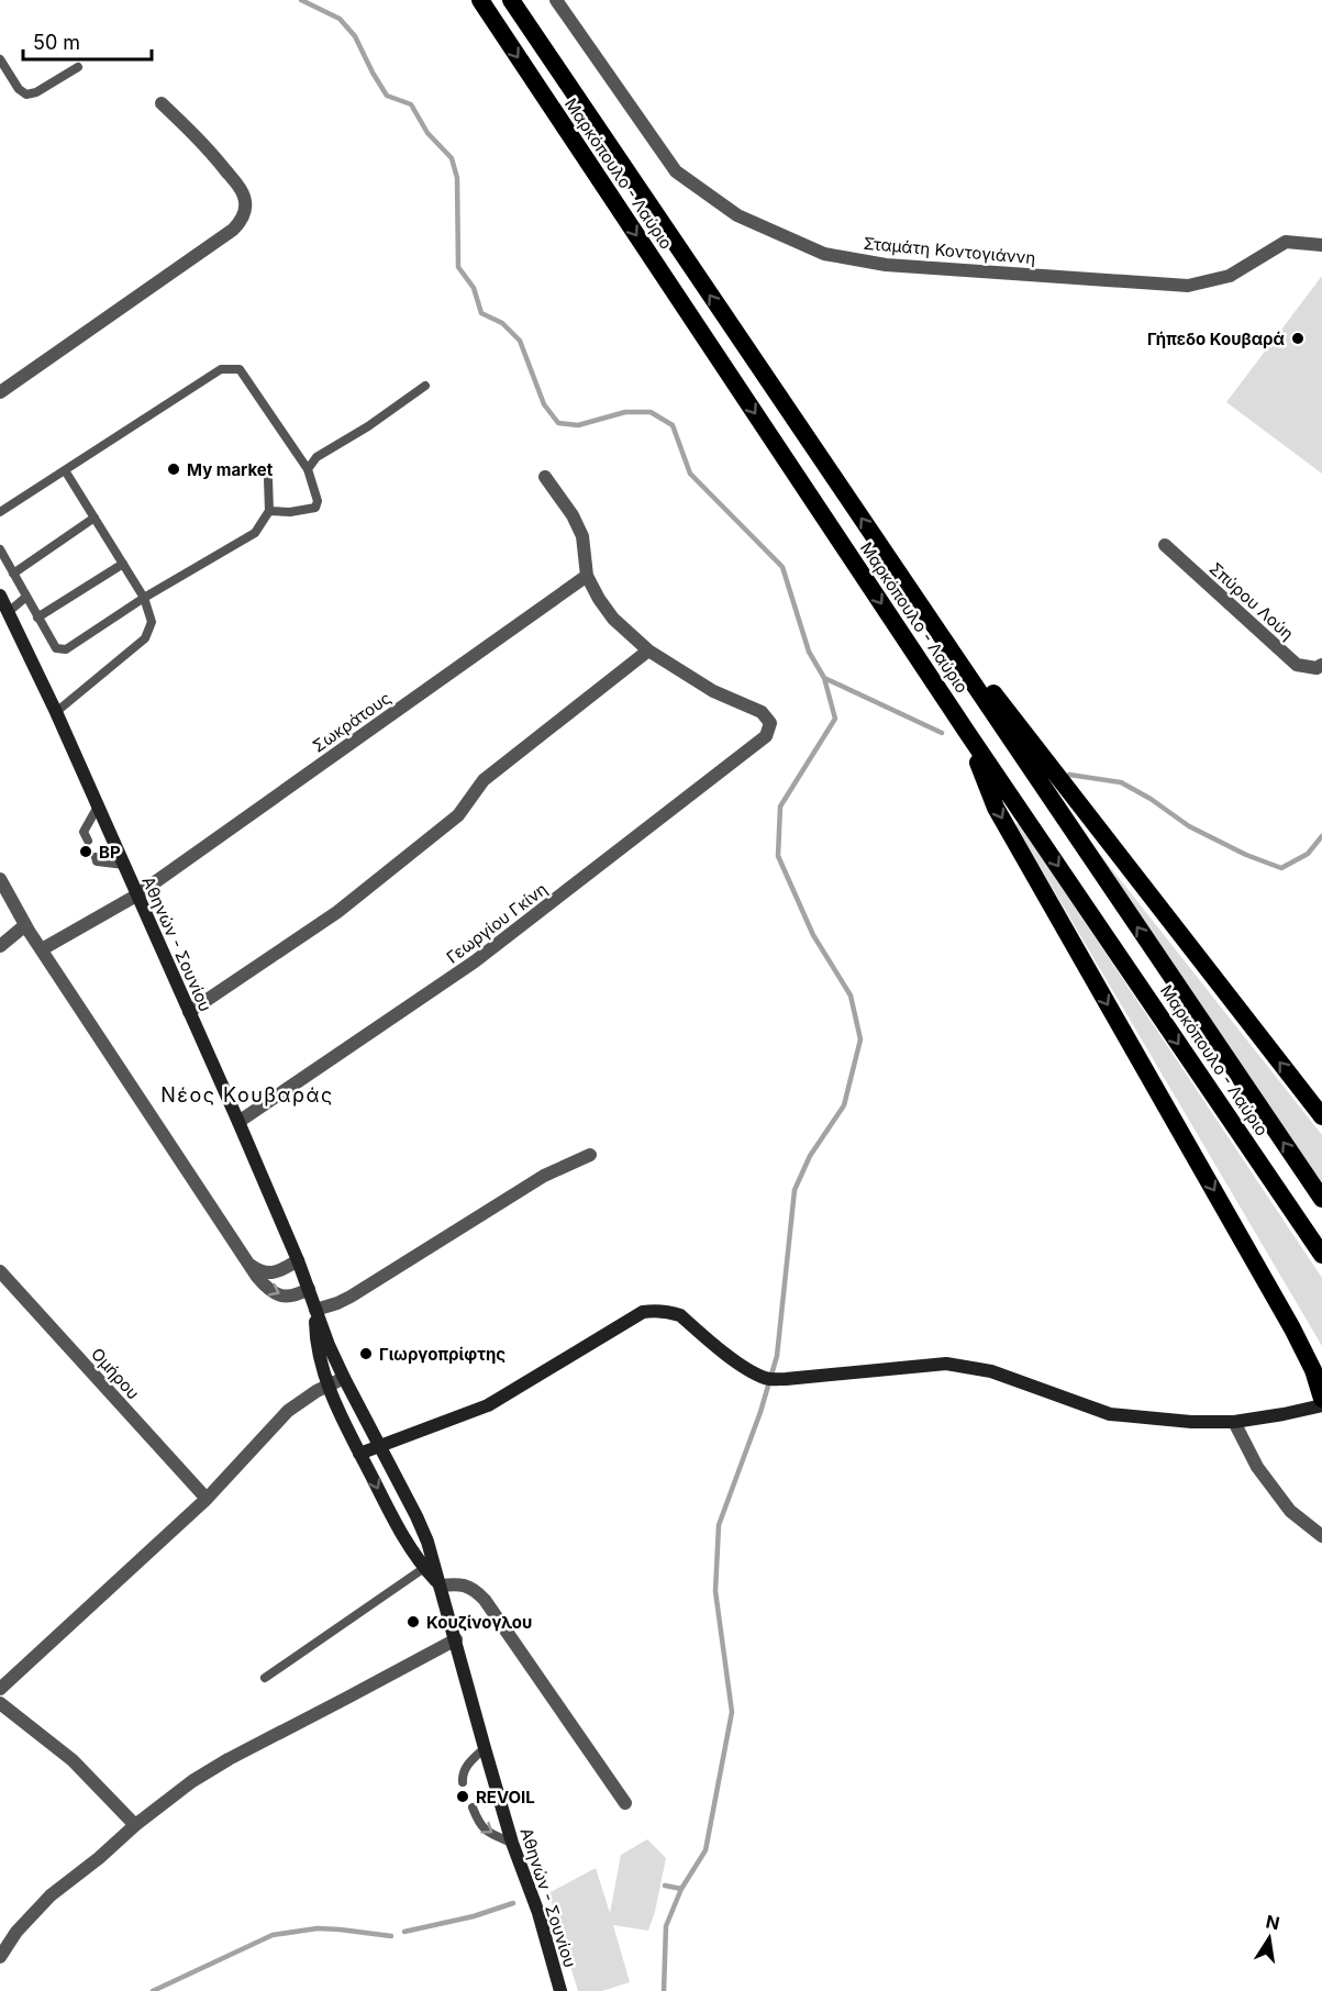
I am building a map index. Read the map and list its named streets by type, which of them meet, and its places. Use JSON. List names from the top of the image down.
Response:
{
  "streets": {
    "highway": ["Μαρκόπουλο - Λαύριο"],
    "main road": ["Αθηνών - Σουνίου"],
    "street": [
      "Σταμάτη Κοντογιάννη",
      "Σπύρου Λούη",
      "Σωκράτους",
      "Γεωργίου Γκίνη",
      "Ομήρου"
    ]
  },
  "crossings": [
    ["Σωκράτους", "Αθηνών - Σουνίου"],
    ["Γεωργίου Γκίνη", "Αθηνών - Σουνίου"]
  ],
  "districts": ["Νέος Κουβαράς"],
  "places": [
    "Γήπεδο Κουβαρά",
    "My market",
    "BP",
    "Γιωργοπρίφτης",
    "Κουζίνογλου",
    "REVOIL"
  ],
  "scale_bar": "50 m",
  "north": "top"
}
